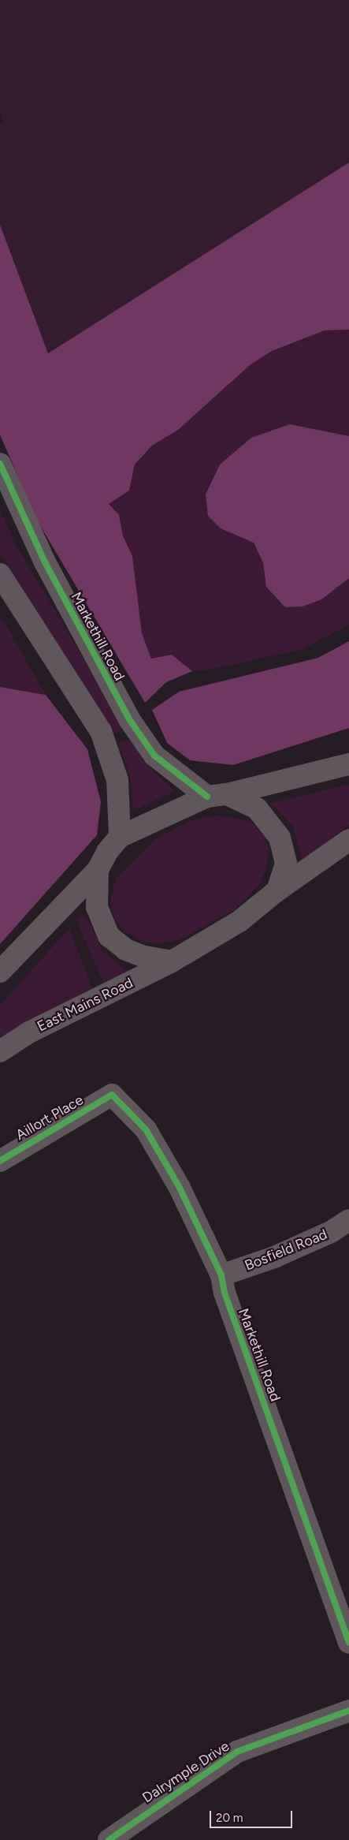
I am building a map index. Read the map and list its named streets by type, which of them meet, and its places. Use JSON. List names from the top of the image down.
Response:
{
  "streets": {
    "street": [
      "Markethill Road",
      "East Mains Road",
      "Aillort Place",
      "Bosfield Road",
      "Dalrymple Drive"
    ]
  },
  "crossings": [
    ["Markethill Road", "East Mains Road"],
    ["Markethill Road", "Aillort Place"],
    ["Markethill Road", "Bosfield Road"]
  ],
  "scale_bar": "20 m"
}
